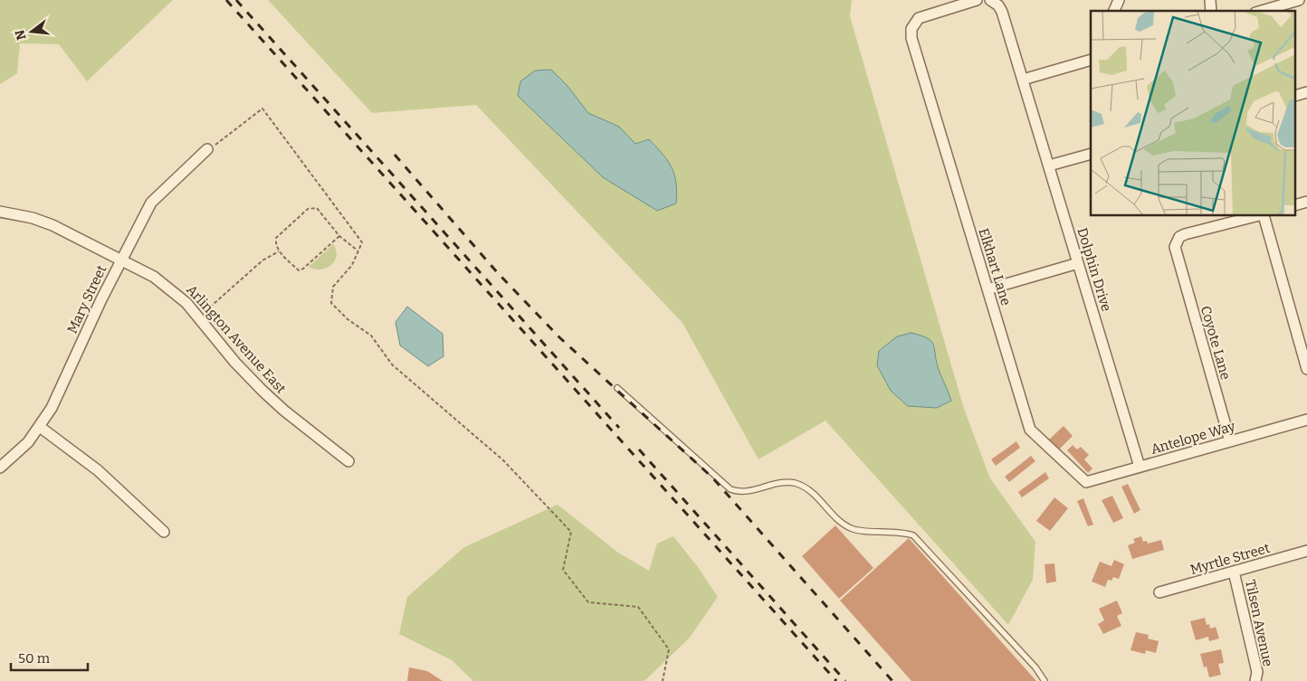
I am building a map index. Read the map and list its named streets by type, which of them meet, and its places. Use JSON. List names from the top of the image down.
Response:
{
  "streets": {
    "street": [
      "Elkhart Lane",
      "Dolphin Drive",
      "Mary Street",
      "Arlington Avenue East",
      "Coyote Lane",
      "Antelope Way",
      "Myrtle Street",
      "Tilsen Avenue"
    ]
  },
  "crossings": [
    ["Elkhart Lane", "Antelope Way"],
    ["Dolphin Drive", "Antelope Way"],
    ["Mary Street", "Arlington Avenue East"],
    ["Coyote Lane", "Antelope Way"],
    ["Myrtle Street", "Tilsen Avenue"]
  ],
  "scale_bar": "50 m",
  "north": "left"
}
